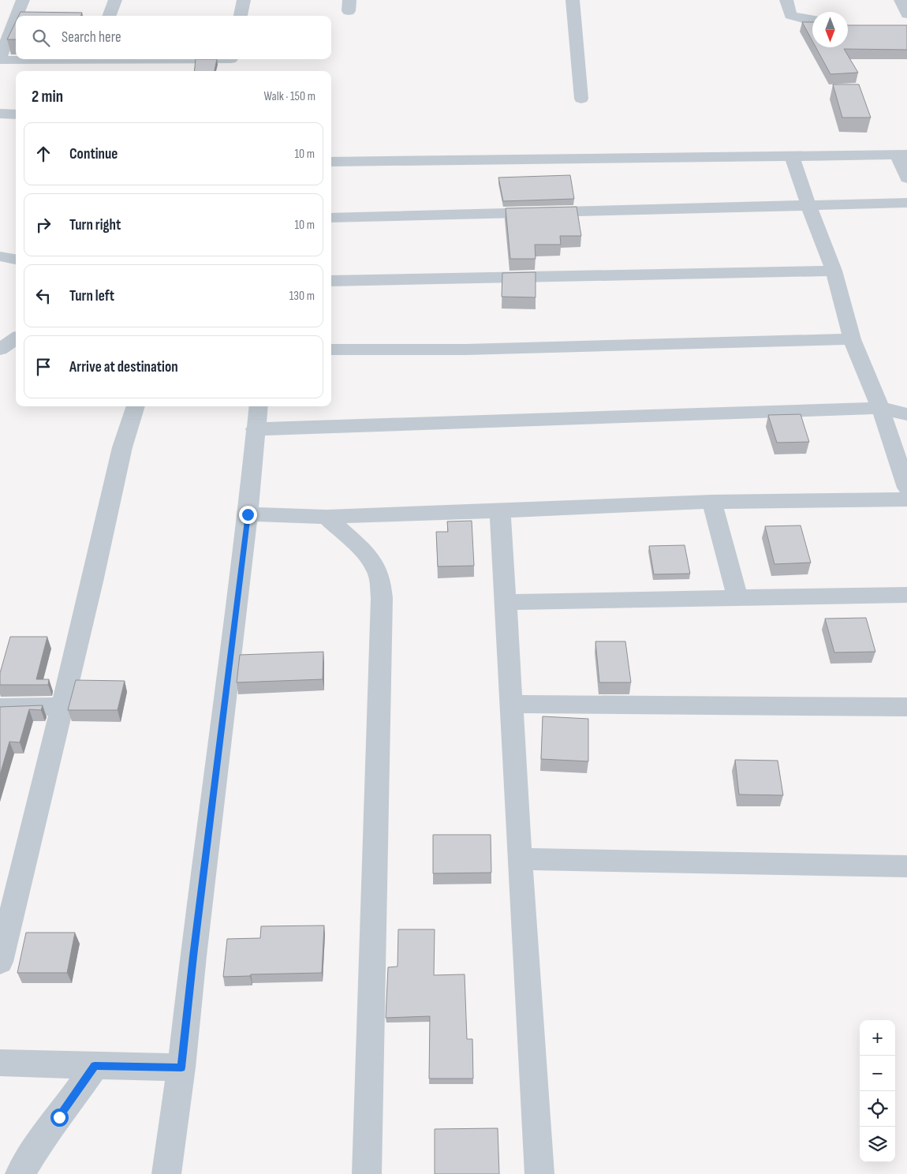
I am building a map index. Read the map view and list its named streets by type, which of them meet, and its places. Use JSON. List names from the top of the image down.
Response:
{
  "north": "bottom",
  "page": {
    "search": "Search here",
    "heading": ["2 min", "Walk · 150 m"],
    "list": [
      ["Continue", "10 m"],
      ["Turn right", "10 m"],
      ["Turn left", "130 m"],
      "Arrive at destination"
    ],
    "map_buttons": ["+", "−"]
  }
}
